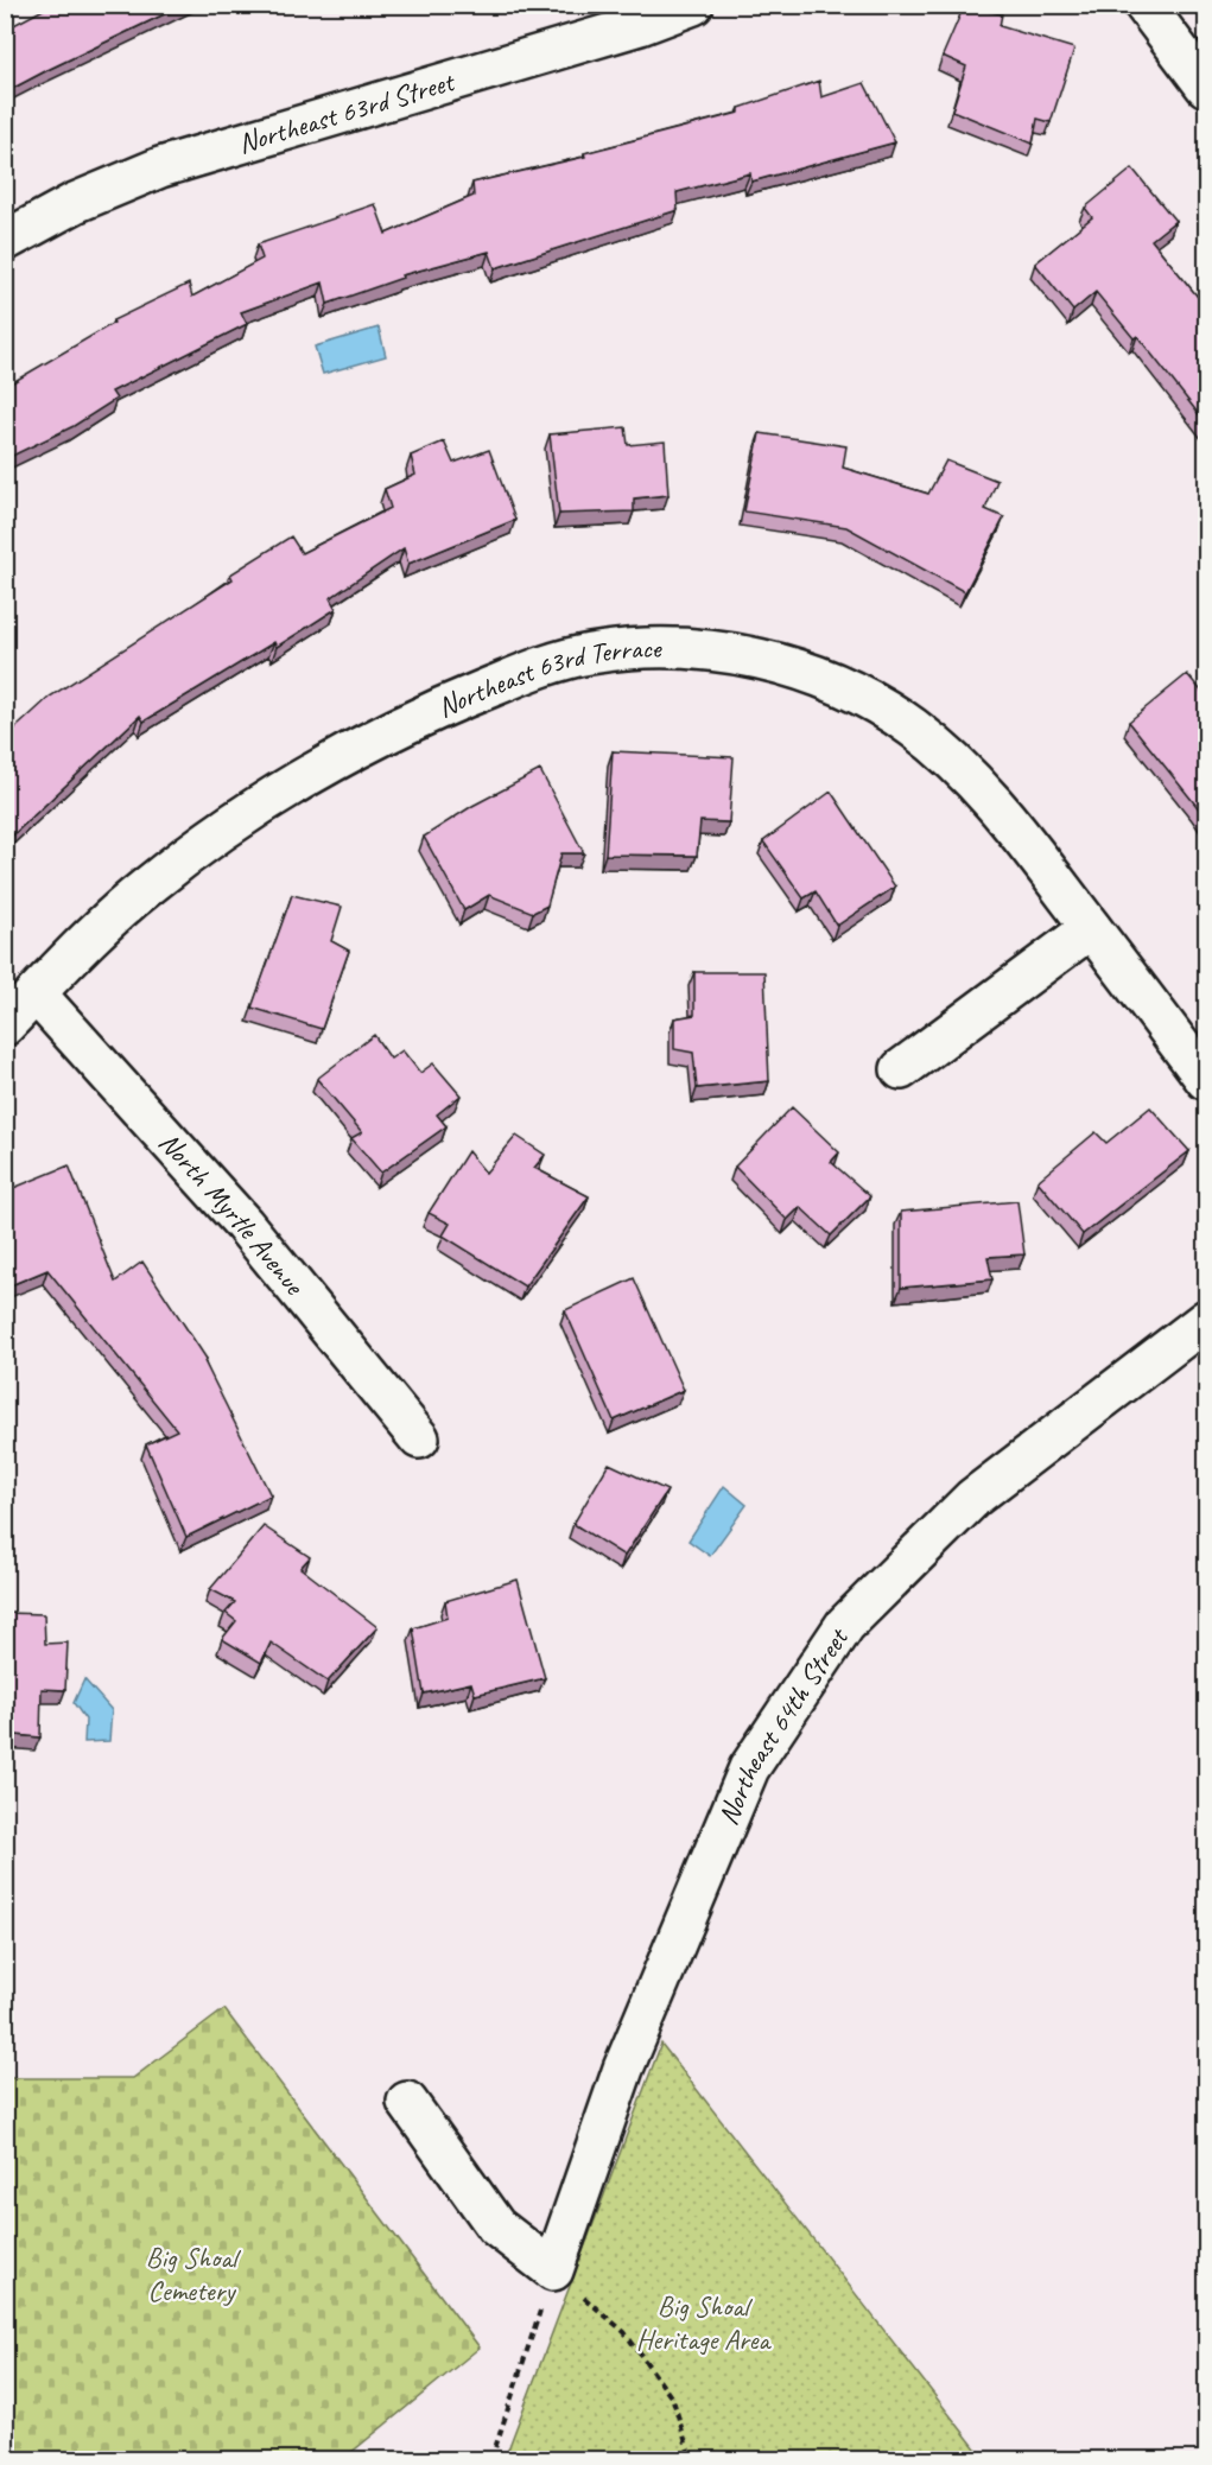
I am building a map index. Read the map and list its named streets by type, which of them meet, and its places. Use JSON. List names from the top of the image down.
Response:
{
  "streets": {
    "street": [
      "Northeast 63rd Street",
      "Northeast 63rd Terrace",
      "North Myrtle Avenue",
      "Northeast 64th Street"
    ]
  },
  "crossings": [
    ["Northeast 63rd Terrace", "North Myrtle Avenue"]
  ],
  "parks": ["Big Shoal Cemetery", "Big Shoal Heritage Area"]
}
